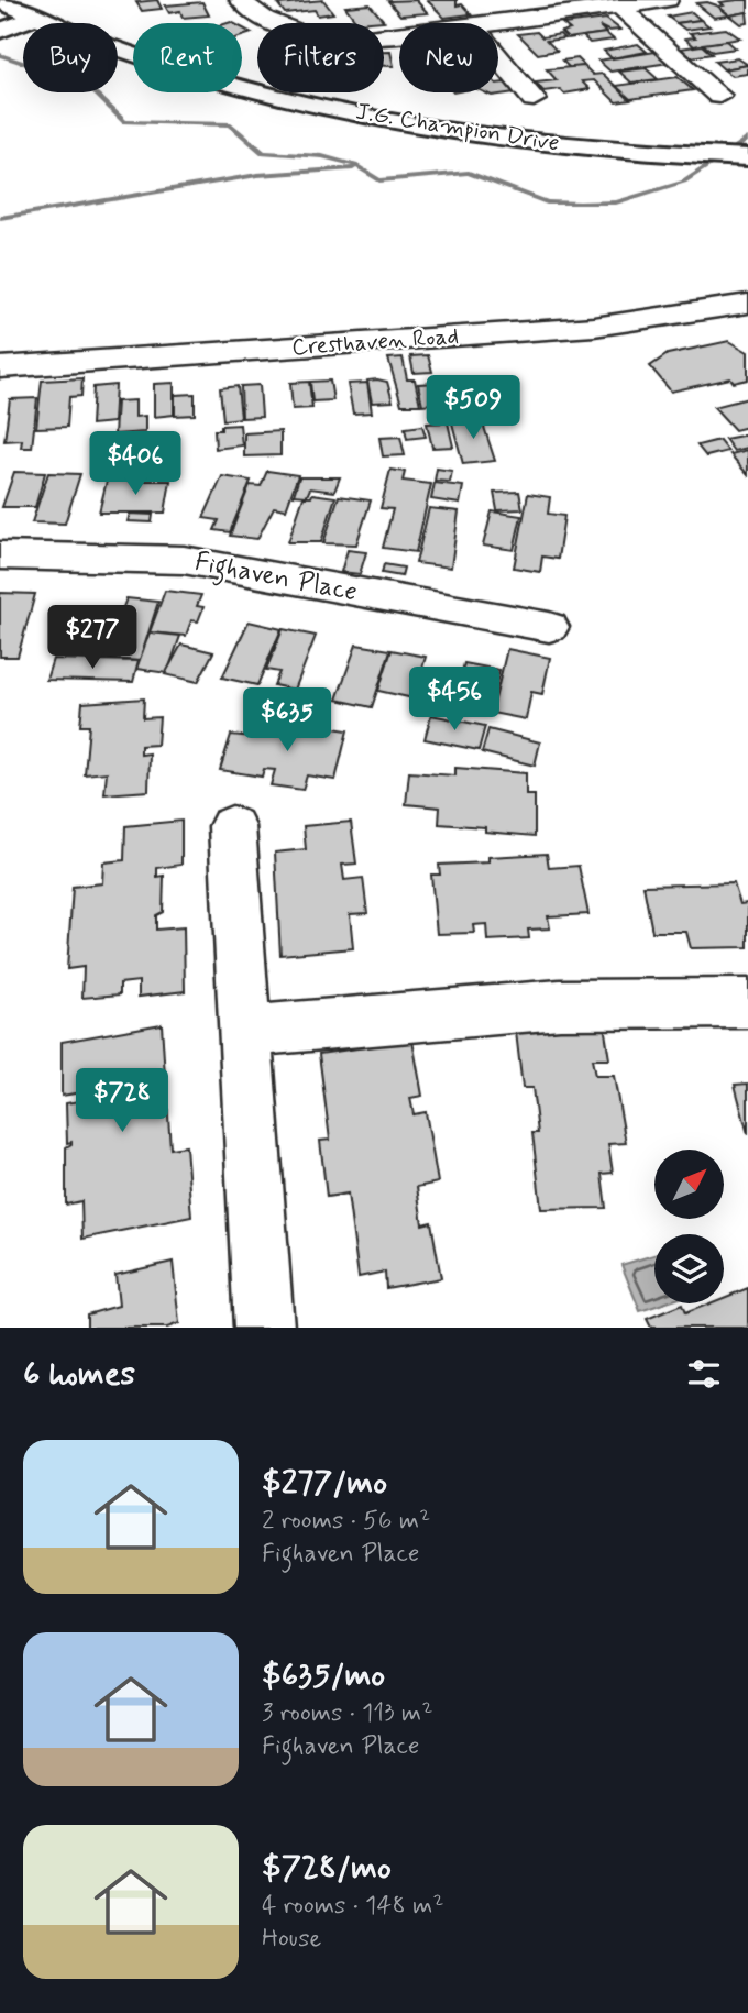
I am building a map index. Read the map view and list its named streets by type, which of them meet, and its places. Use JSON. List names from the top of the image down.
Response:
{
  "streets": {
    "main road": ["J.G. Champion Drive"],
    "street": ["Cresthaven Road", "Fighaven Place"]
  },
  "north": "top right",
  "page": {
    "chip": [
      "Buy",
      "Rent",
      "Filters",
      "New"
    ],
    "price": [
      "$509",
      "$406",
      "$277",
      "$456",
      "$635",
      "$728"
    ],
    "heading": "6 homes",
    "list": [
      {
        "name": "$277/mo",
        "note": "2 rooms · 56 m² · Fighaven Place"
      },
      {
        "name": "$635/mo",
        "note": "3 rooms · 113 m² · Fighaven Place"
      },
      {
        "name": "$728/mo",
        "note": "4 rooms · 148 m² · House"
      }
    ]
  }
}
